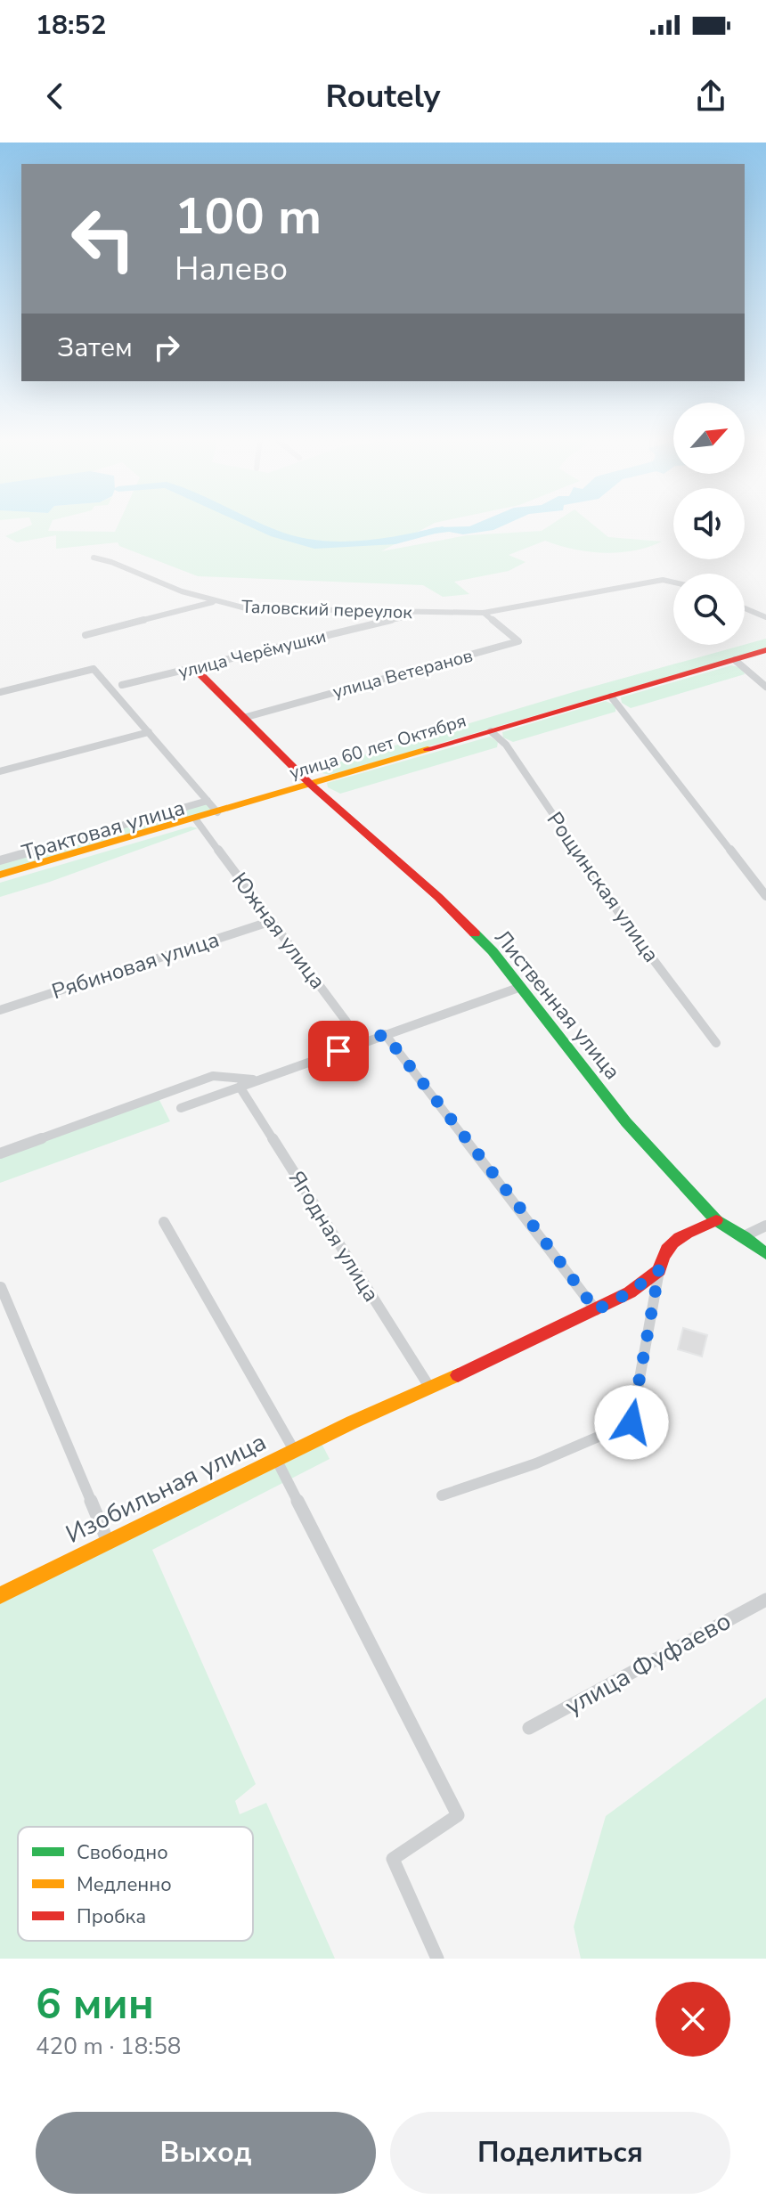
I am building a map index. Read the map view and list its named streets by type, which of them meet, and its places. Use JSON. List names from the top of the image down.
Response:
{
  "streets": {
    "street": [
      "Таловский переулок",
      "улица Черёмушки",
      "улица Ветеранов",
      "улица 60 лет Октября",
      "Трактовая улица",
      "Рощинская улица",
      "Южная улица",
      "Рябиновая улица",
      "Лиственная улица",
      "Ягодная улица",
      "Изобильная улица",
      "улица Фуфаево"
    ]
  },
  "crossings": [
    ["Таловский переулок", "улица Черёмушки"],
    ["Таловский переулок", "улица Ветеранов"],
    ["улица Черёмушки", "Лиственная улица"],
    ["улица Ветеранов", "Лиственная улица"],
    ["улица 60 лет Октября", "Рощинская улица"],
    ["улица 60 лет Октября", "Южная улица"],
    ["улица 60 лет Октября", "Лиственная улица"],
    ["Южная улица", "Рябиновая улица"],
    ["Ягодная улица", "Изобильная улица"]
  ],
  "legend": ["Свободно", "Медленно", "Пробка"],
  "north": "top right",
  "page": {
    "status": "18:52",
    "header": "Routely",
    "turn": ["100 m", "Налево"],
    "then": "Затем",
    "heading": ["6 мин", "420 m · 18:58"],
    "buttons": ["Выход", "Поделиться"]
  }
}
